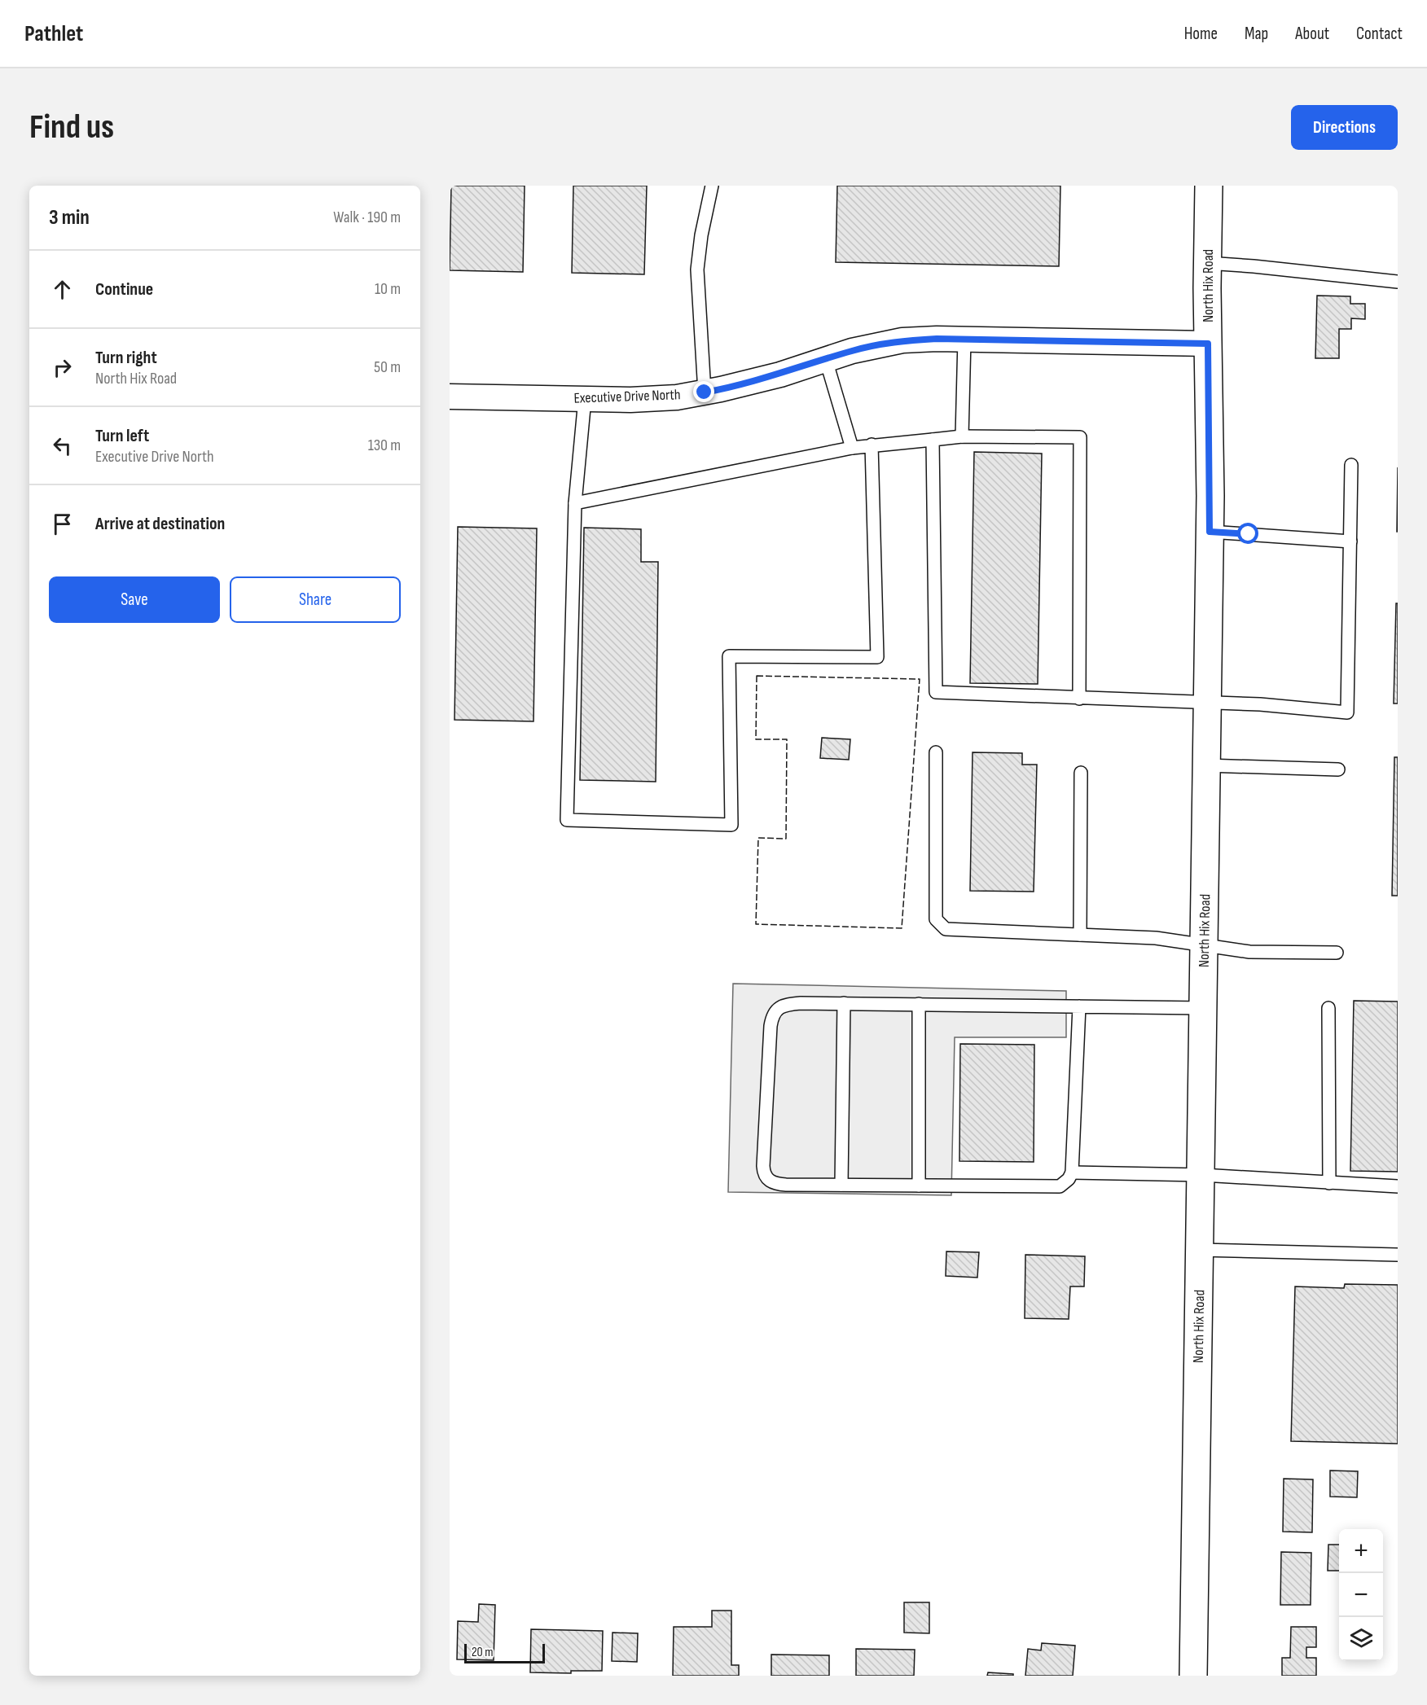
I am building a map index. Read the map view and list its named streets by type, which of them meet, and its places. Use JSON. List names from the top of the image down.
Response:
{
  "streets": {
    "street": ["North Hix Road", "Executive Drive North"]
  },
  "crossings": [
    ["North Hix Road", "Executive Drive North"]
  ],
  "scale_bar": "20 m",
  "page": {
    "header": "Pathlet",
    "nav": [
      "Home",
      "Map",
      "About",
      "Contact"
    ],
    "buttons": [
      "Directions",
      ["Save", "Share"]
    ],
    "title": "Find us",
    "heading": ["3 min", "Walk · 190 m"],
    "list": [
      ["Continue", "10 m"],
      ["Turn right", "North Hix Road", "50 m"],
      ["Turn left", "Executive Drive North", "130 m"],
      "Arrive at destination"
    ],
    "map_buttons": ["+", "−"],
    "scale": "20 m"
  }
}
